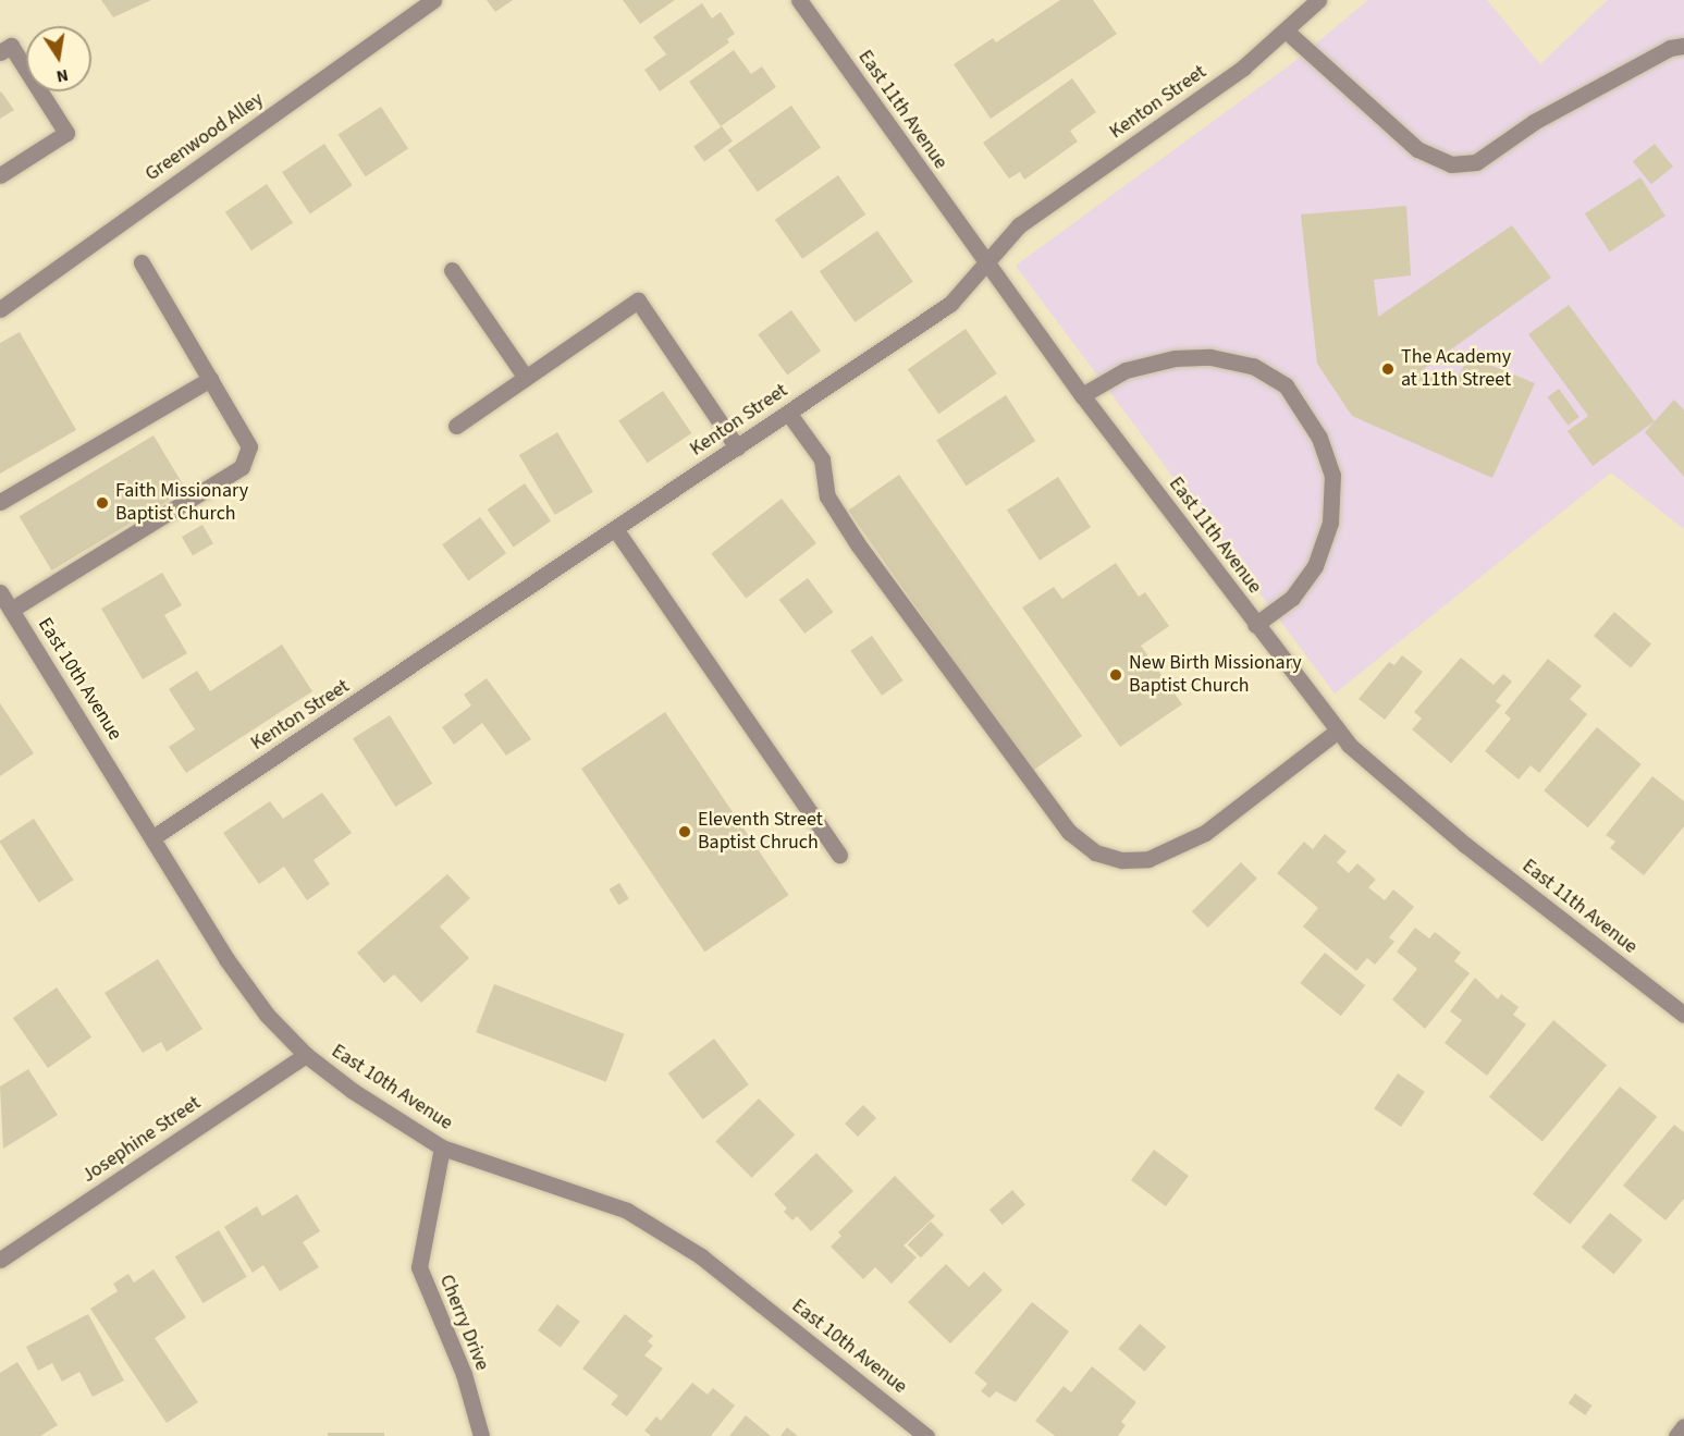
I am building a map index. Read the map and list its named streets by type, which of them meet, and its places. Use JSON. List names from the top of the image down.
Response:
{
  "streets": {
    "street": [
      "Kenton Street",
      "East 11th Avenue",
      "Greenwood Alley",
      "East 10th Avenue",
      "Josephine Street",
      "Cherry Drive"
    ]
  },
  "crossings": [
    ["Kenton Street", "East 11th Avenue"],
    ["Kenton Street", "East 10th Avenue"],
    ["East 10th Avenue", "Josephine Street"],
    ["East 10th Avenue", "Cherry Drive"]
  ],
  "places": [
    "The Academy at 11th Street",
    "Faith Missionary Baptist Church",
    "New Birth Missionary Baptist Church",
    "Eleventh Street Baptist Chruch"
  ],
  "north": "bottom"
}
